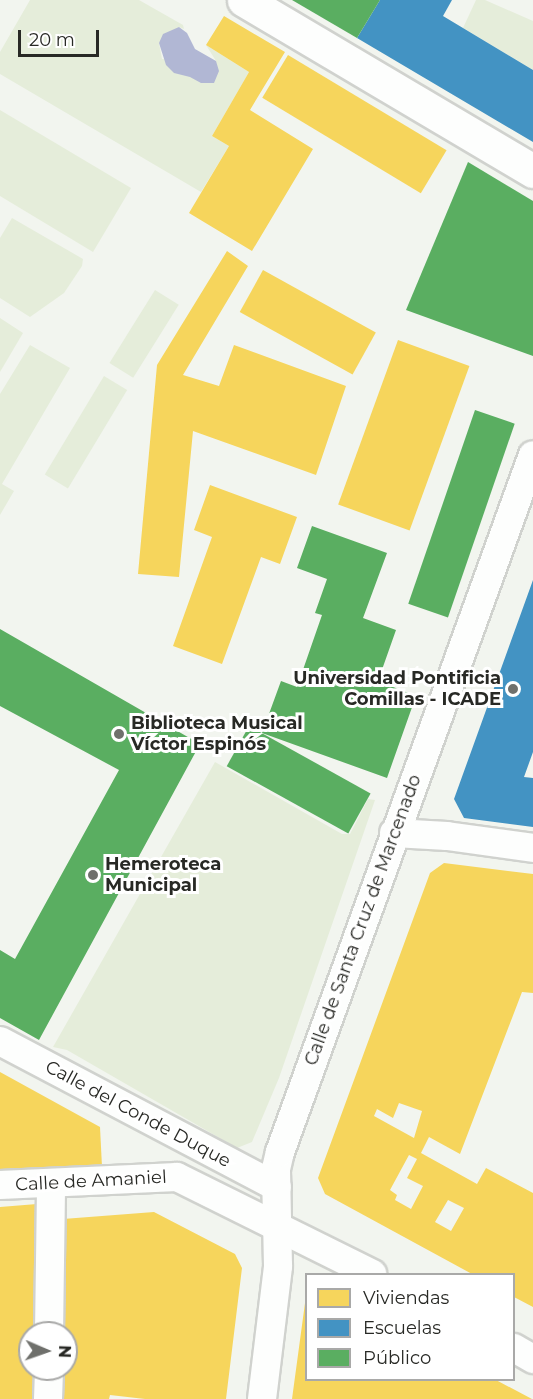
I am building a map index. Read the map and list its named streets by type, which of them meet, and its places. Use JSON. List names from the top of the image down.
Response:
{
  "streets": {
    "street": ["Calle de Santa Cruz de Marcenado", "Calle del Conde Duque", "Calle de Amaniel"]
  },
  "crossings": [
    ["Calle de Santa Cruz de Marcenado", "Calle del Conde Duque"],
    ["Calle de Santa Cruz de Marcenado", "Calle de Amaniel"]
  ],
  "places": ["Universidad Pontificia Comillas - ICADE", "Biblioteca Musical Víctor Espinós", "Hemeroteca Municipal"],
  "legend": ["Viviendas", "Escuelas", "Público"],
  "scale_bar": "20 m",
  "north": "right"
}
